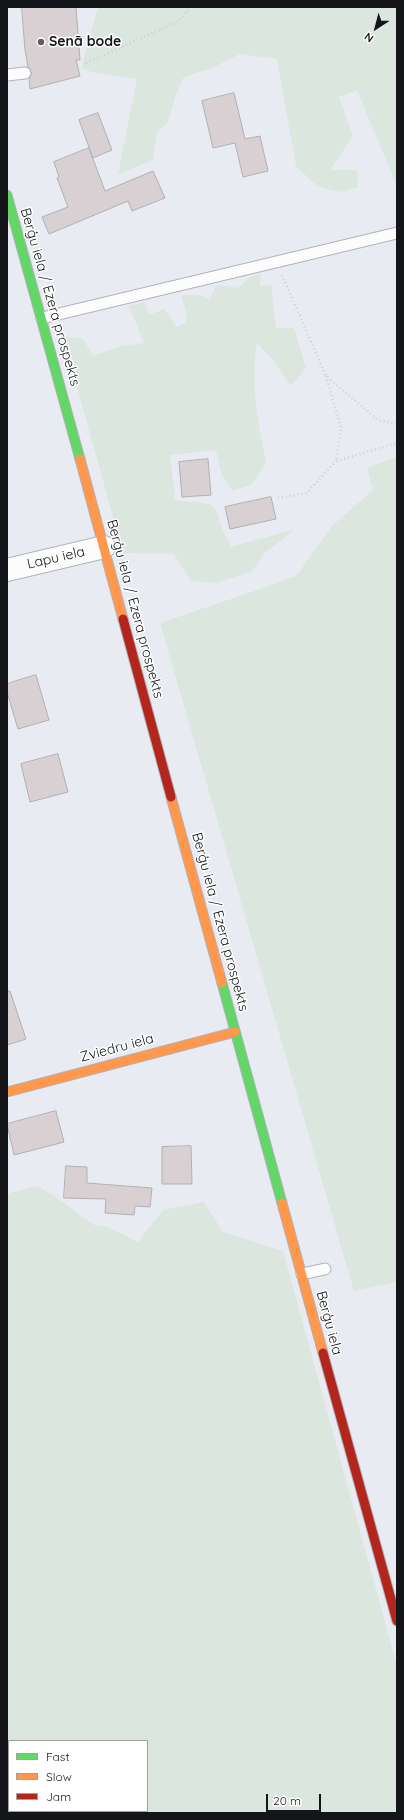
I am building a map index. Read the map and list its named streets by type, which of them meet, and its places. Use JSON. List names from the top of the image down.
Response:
{
  "streets": {
    "main road": ["Berģu iela / Ezera prospekts", "Zviedru iela", "Berģu iela"],
    "street": ["Lapu iela"]
  },
  "crossings": [
    ["Berģu iela / Ezera prospekts", "Lapu iela"],
    ["Berģu iela / Ezera prospekts", "Zviedru iela"],
    ["Berģu iela / Ezera prospekts", "Berģu iela"],
    ["Zviedru iela", "Berģu iela"]
  ],
  "places": ["Senā bode"],
  "legend": ["Fast", "Slow", "Jam"],
  "scale_bar": "20 m",
  "north": "bottom left"
}
